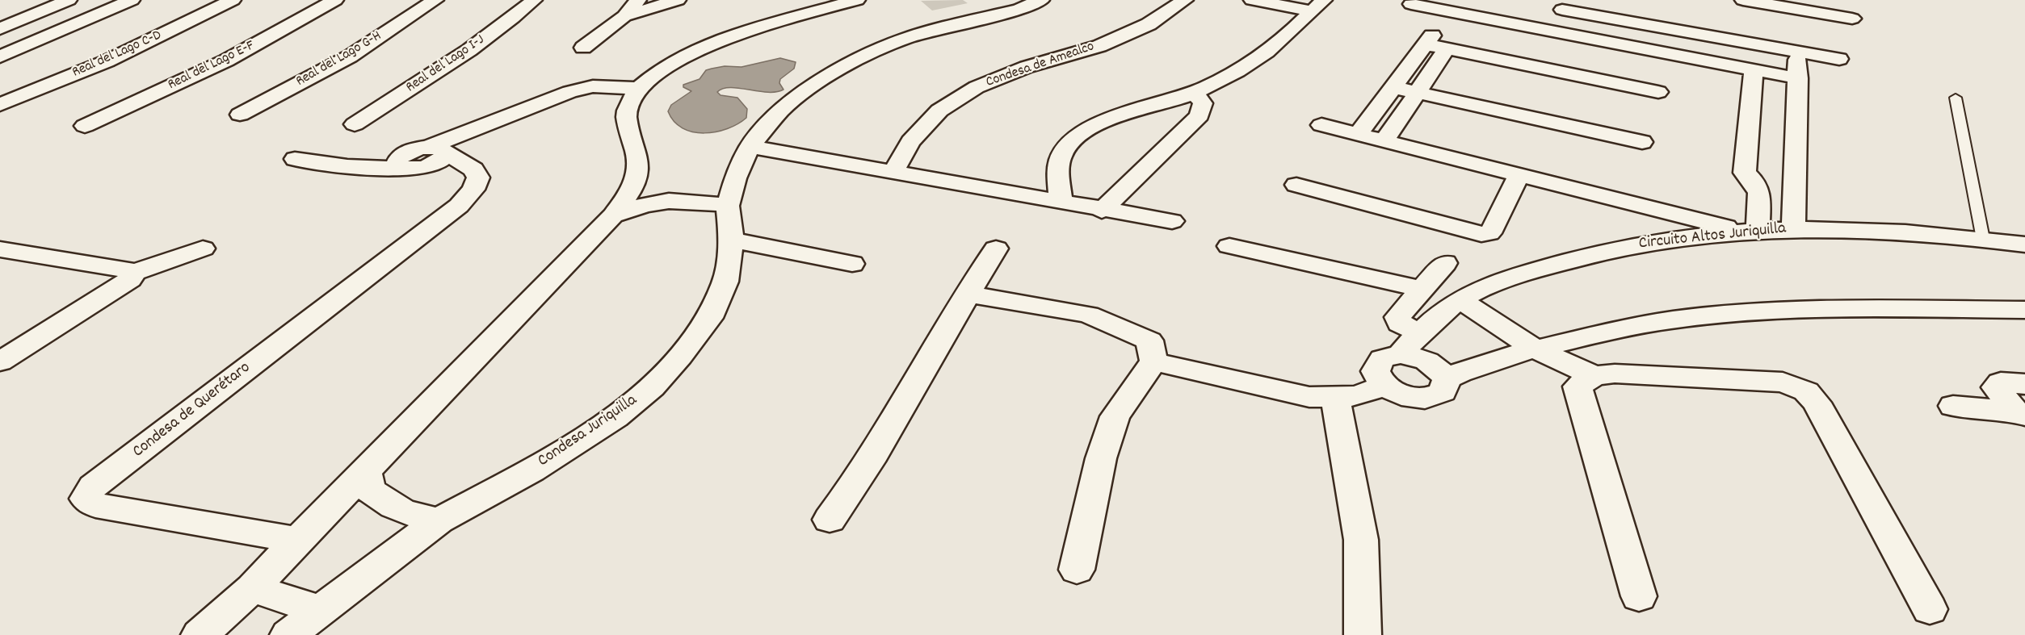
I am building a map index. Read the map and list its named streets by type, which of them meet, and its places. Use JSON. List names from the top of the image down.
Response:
{
  "streets": {
    "street": [
      "Real del Lago C-D",
      "Real del Lago G-H",
      "Real del Lago I-J",
      "Condesa de Amealco",
      "Real del Lago E-F",
      "Circuito Altos Juriquilla",
      "Condesa de Querétaro",
      "Condesa Juriquilla"
    ]
  }
}
